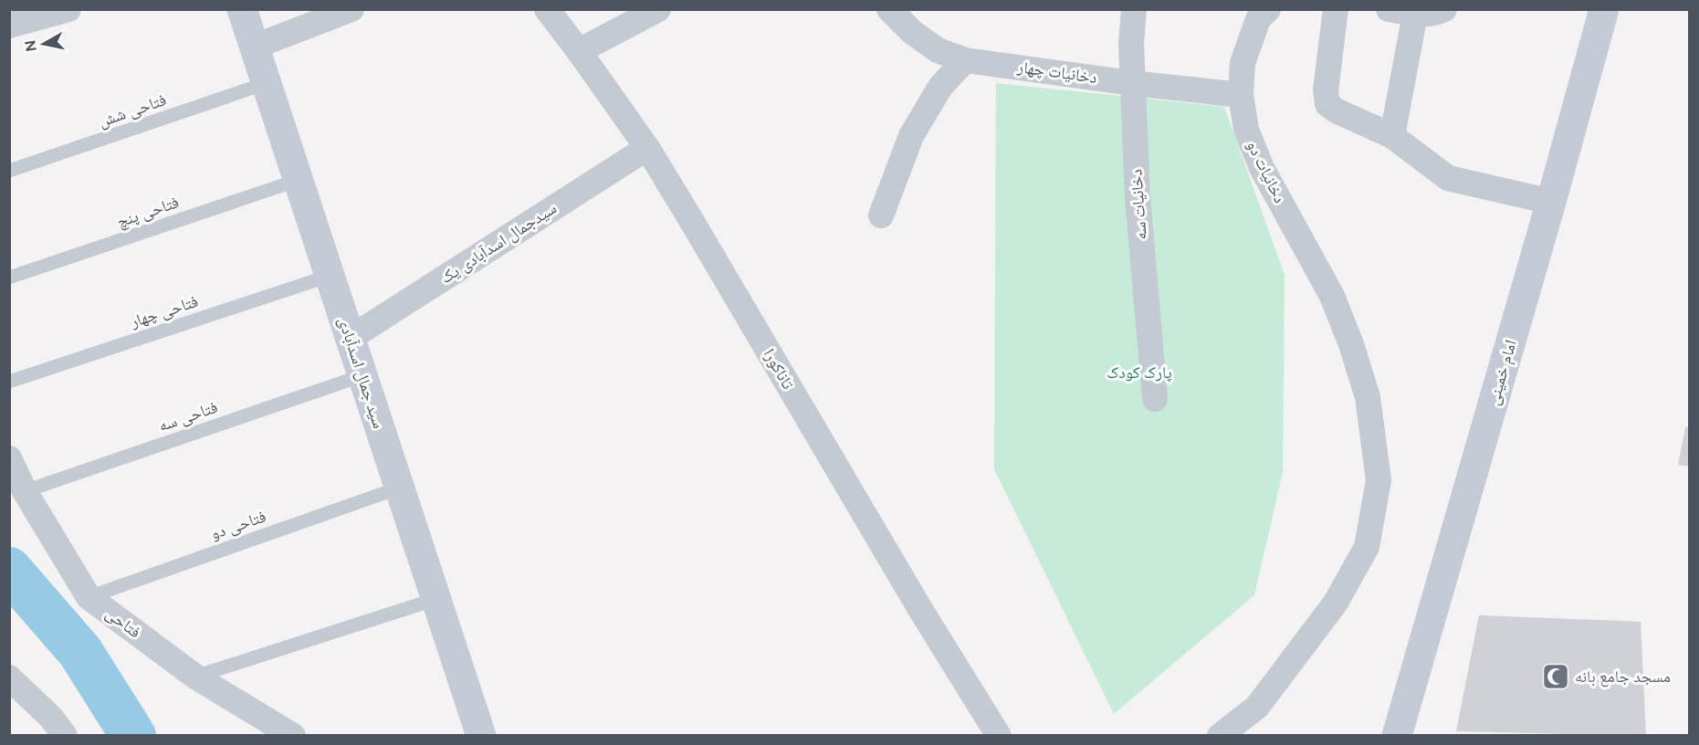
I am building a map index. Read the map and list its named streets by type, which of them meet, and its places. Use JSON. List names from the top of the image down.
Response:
{
  "streets": {
    "main road": ["سید جمال اسدآبادی", "امام خمینی"],
    "street": [
      "دخانیات چهار",
      "دخانیات دو",
      "دخانیات سه",
      "سیدجمال اسدآبادی یک",
      "تاناکورا",
      "فتاحی"
    ],
    "lane": [
      "فتاحی شش",
      "فتاحی پنچ",
      "فتاحی چهار",
      "فتاحی سه",
      "فتاحی دو"
    ]
  },
  "crossings": [
    ["دخانیات چهار", "دخانیات دو"],
    ["دخانیات چهار", "دخانیات سه"],
    ["فتاحی شش", "سید جمال اسدآبادی"],
    ["فتاحی پنچ", "سید جمال اسدآبادی"],
    ["سیدجمال اسدآبادی یک", "تاناکورا"],
    ["سیدجمال اسدآبادی یک", "سید جمال اسدآبادی"],
    ["فتاحی چهار", "سید جمال اسدآبادی"],
    ["سید جمال اسدآبادی", "فتاحی سه"],
    ["سید جمال اسدآبادی", "فتاحی دو"],
    ["فتاحی سه", "فتاحی"],
    ["فتاحی دو", "فتاحی"]
  ],
  "parks": ["پارک کودک"],
  "places": {
    "mosque": ["مسجد جامع بانه"]
  },
  "north": "left"
}
